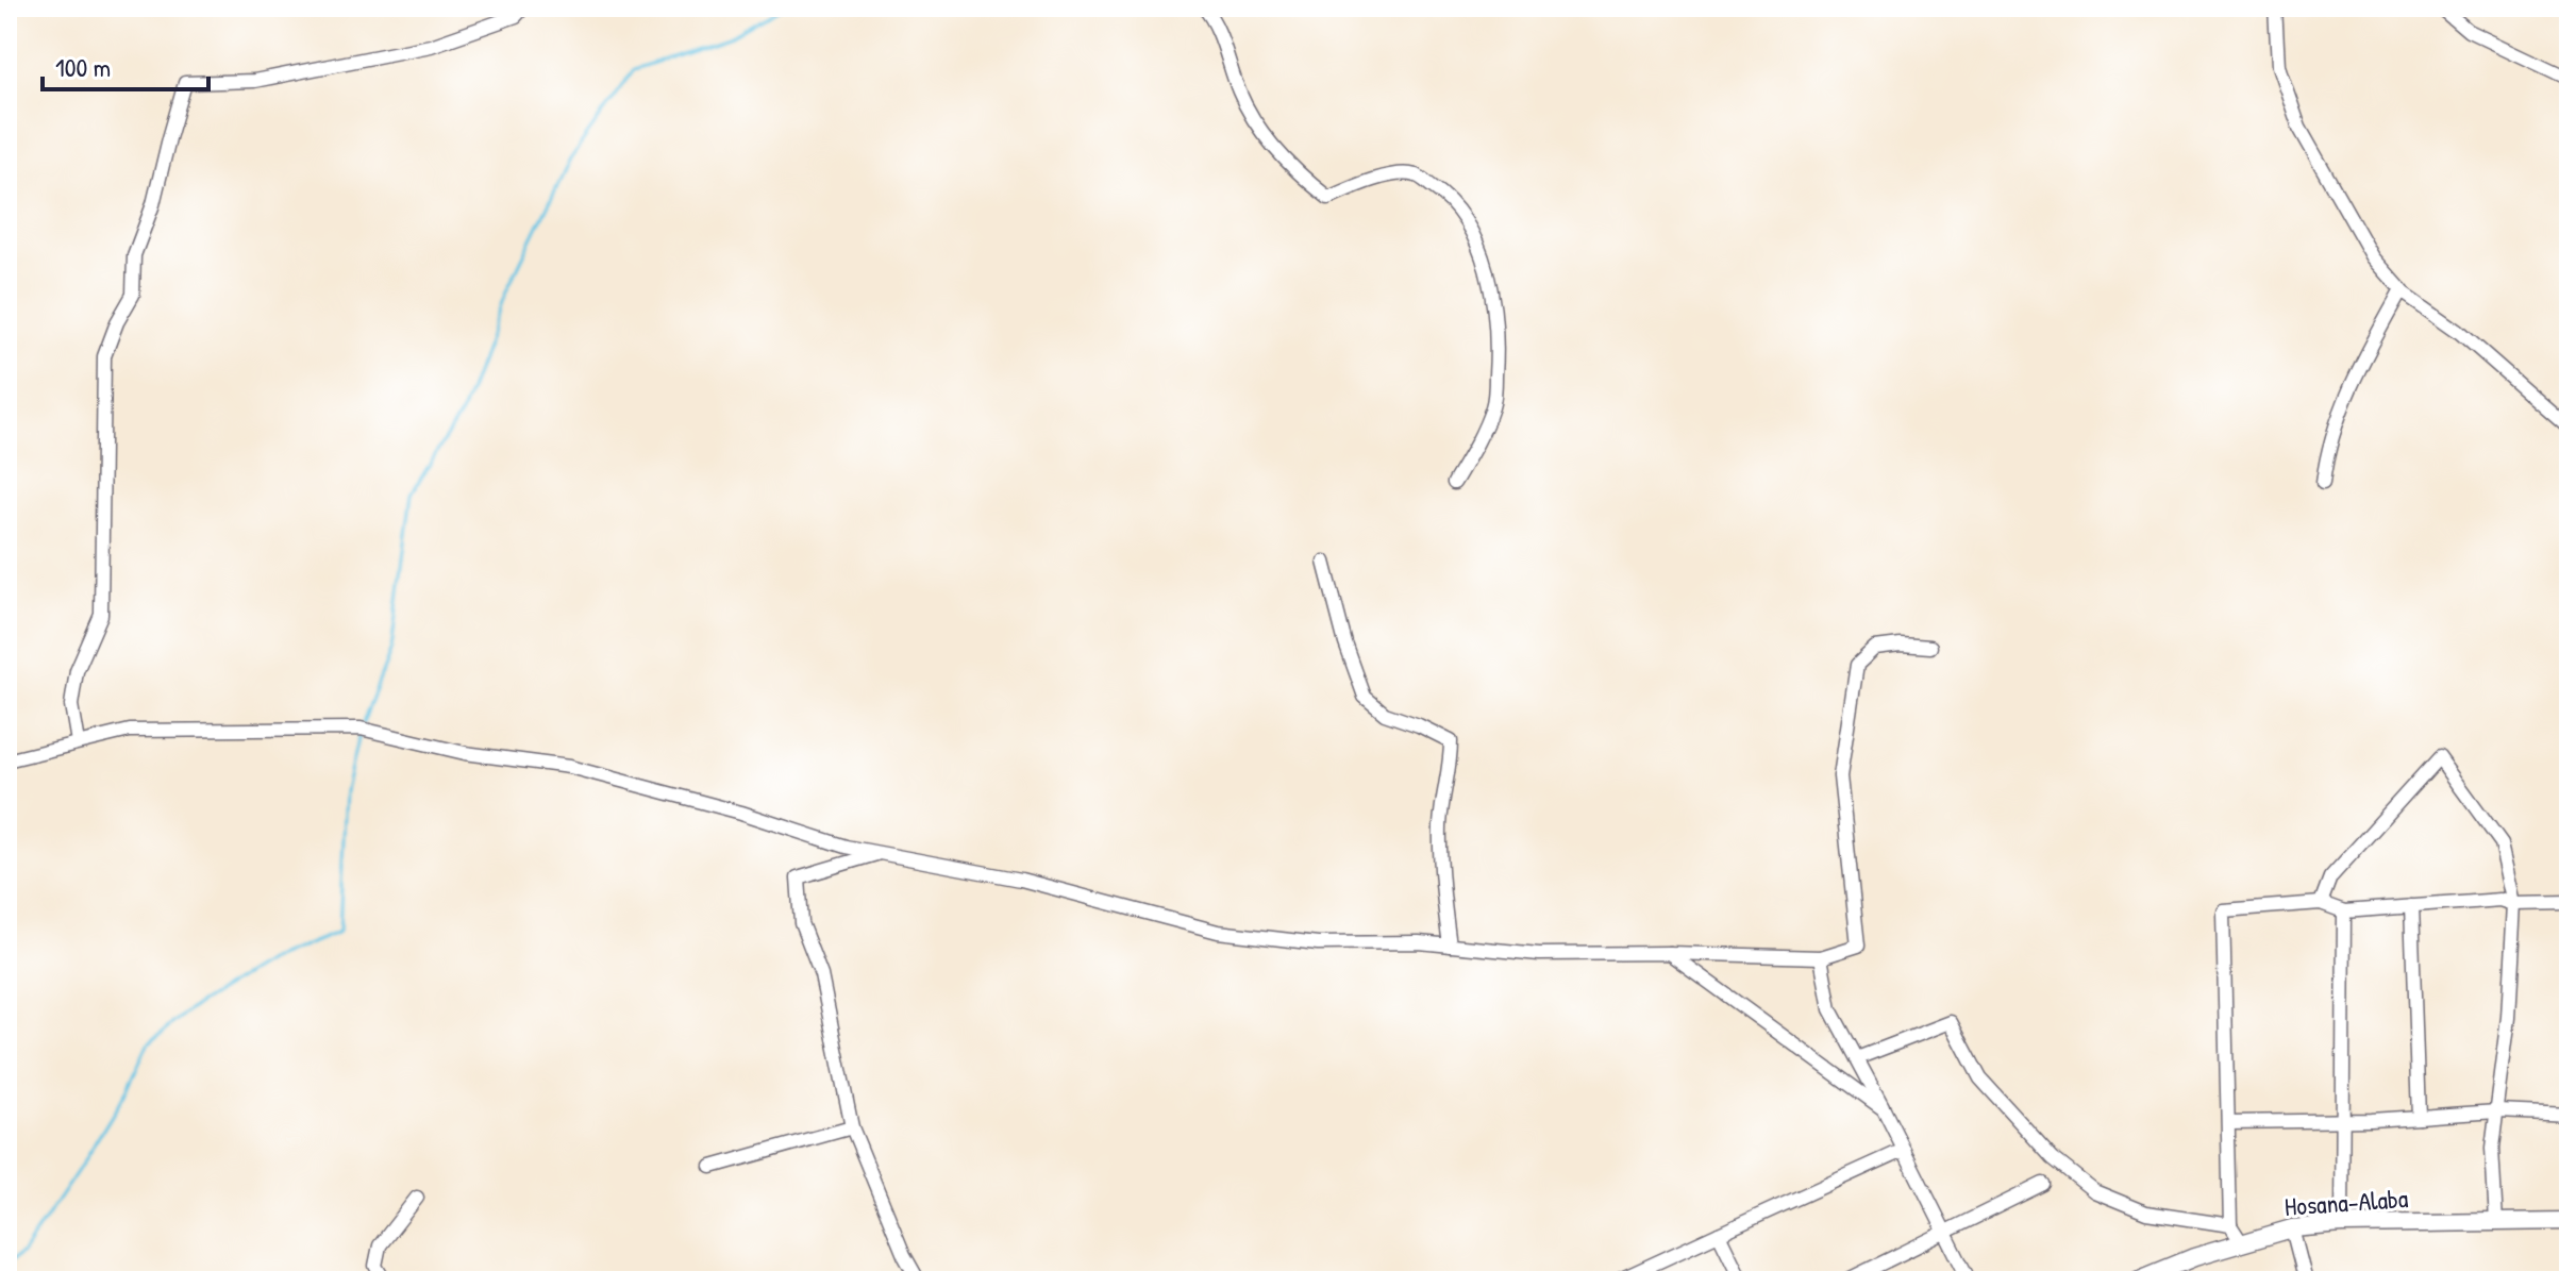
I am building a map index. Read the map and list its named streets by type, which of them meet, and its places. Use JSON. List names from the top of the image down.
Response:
{
  "streets": {
    "main road": ["Hosana-Alaba"]
  },
  "scale_bar": "100 m"
}
